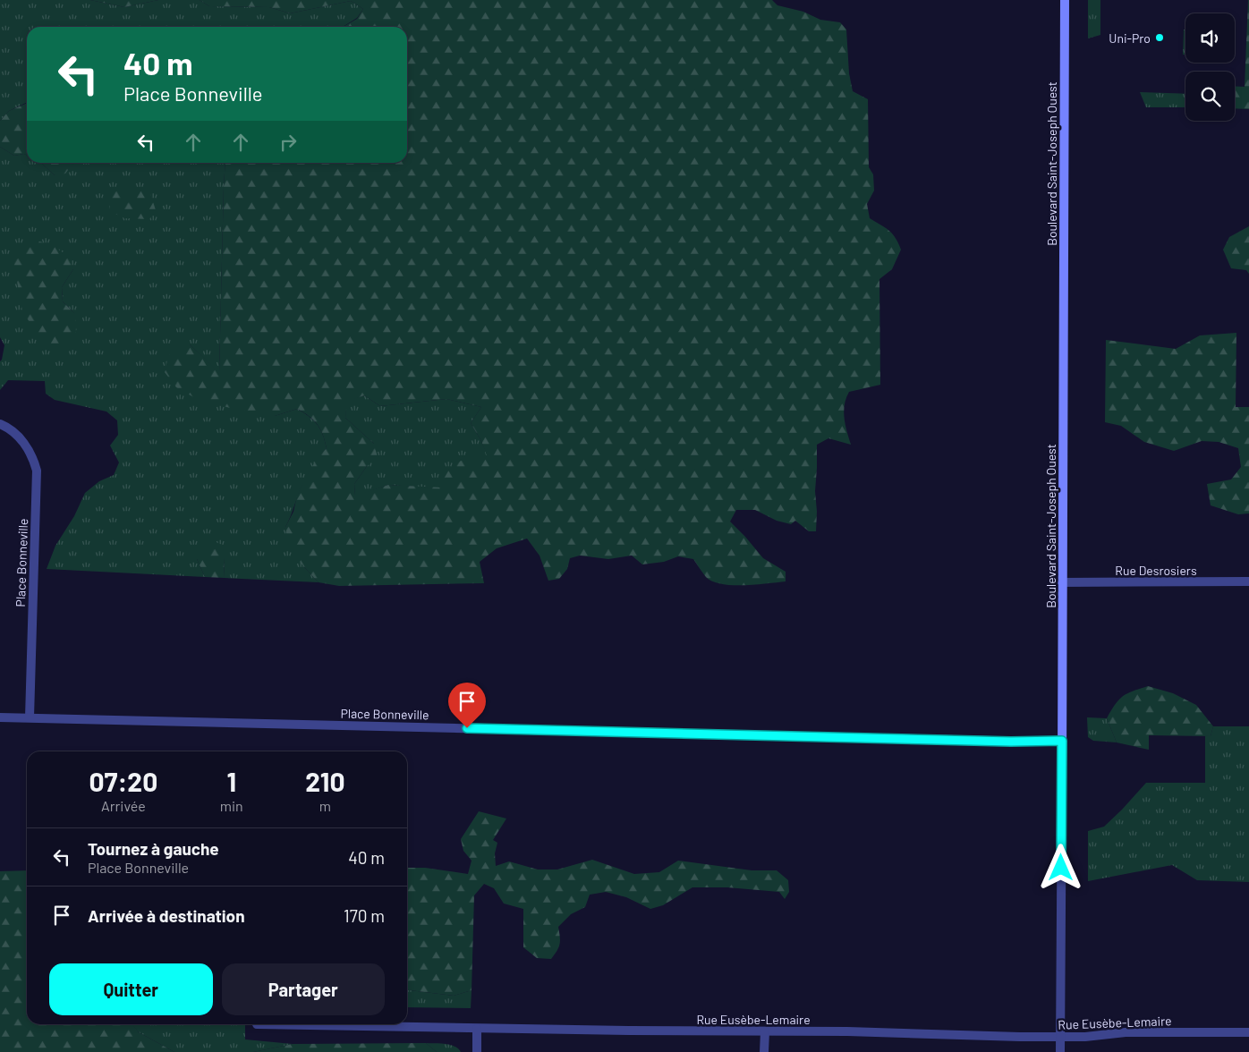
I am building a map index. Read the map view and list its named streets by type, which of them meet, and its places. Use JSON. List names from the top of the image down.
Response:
{
  "streets": {
    "main road": ["Boulevard Saint-Joseph Ouest"],
    "street": ["Place Bonneville", "Rue Desrosiers", "Rue Eusèbe-Lemaire"]
  },
  "crossings": [
    ["Boulevard Saint-Joseph Ouest", "Place Bonneville"],
    ["Boulevard Saint-Joseph Ouest", "Rue Desrosiers"],
    ["Boulevard Saint-Joseph Ouest", "Rue Eusèbe-Lemaire"]
  ],
  "places": ["Uni-Pro"],
  "page": {
    "turn": ["40 m", "Place Bonneville"],
    "eta": [
      "07:20",
      "Arrivée",
      "1",
      "min",
      "210",
      "m"
    ],
    "list": [
      {
        "name": "Tournez à gauche",
        "note": "Place Bonneville",
        "value": "40 m"
      },
      {
        "name": "Arrivée à destination",
        "value": "170 m"
      }
    ],
    "buttons": ["Quitter", "Partager"]
  }
}
